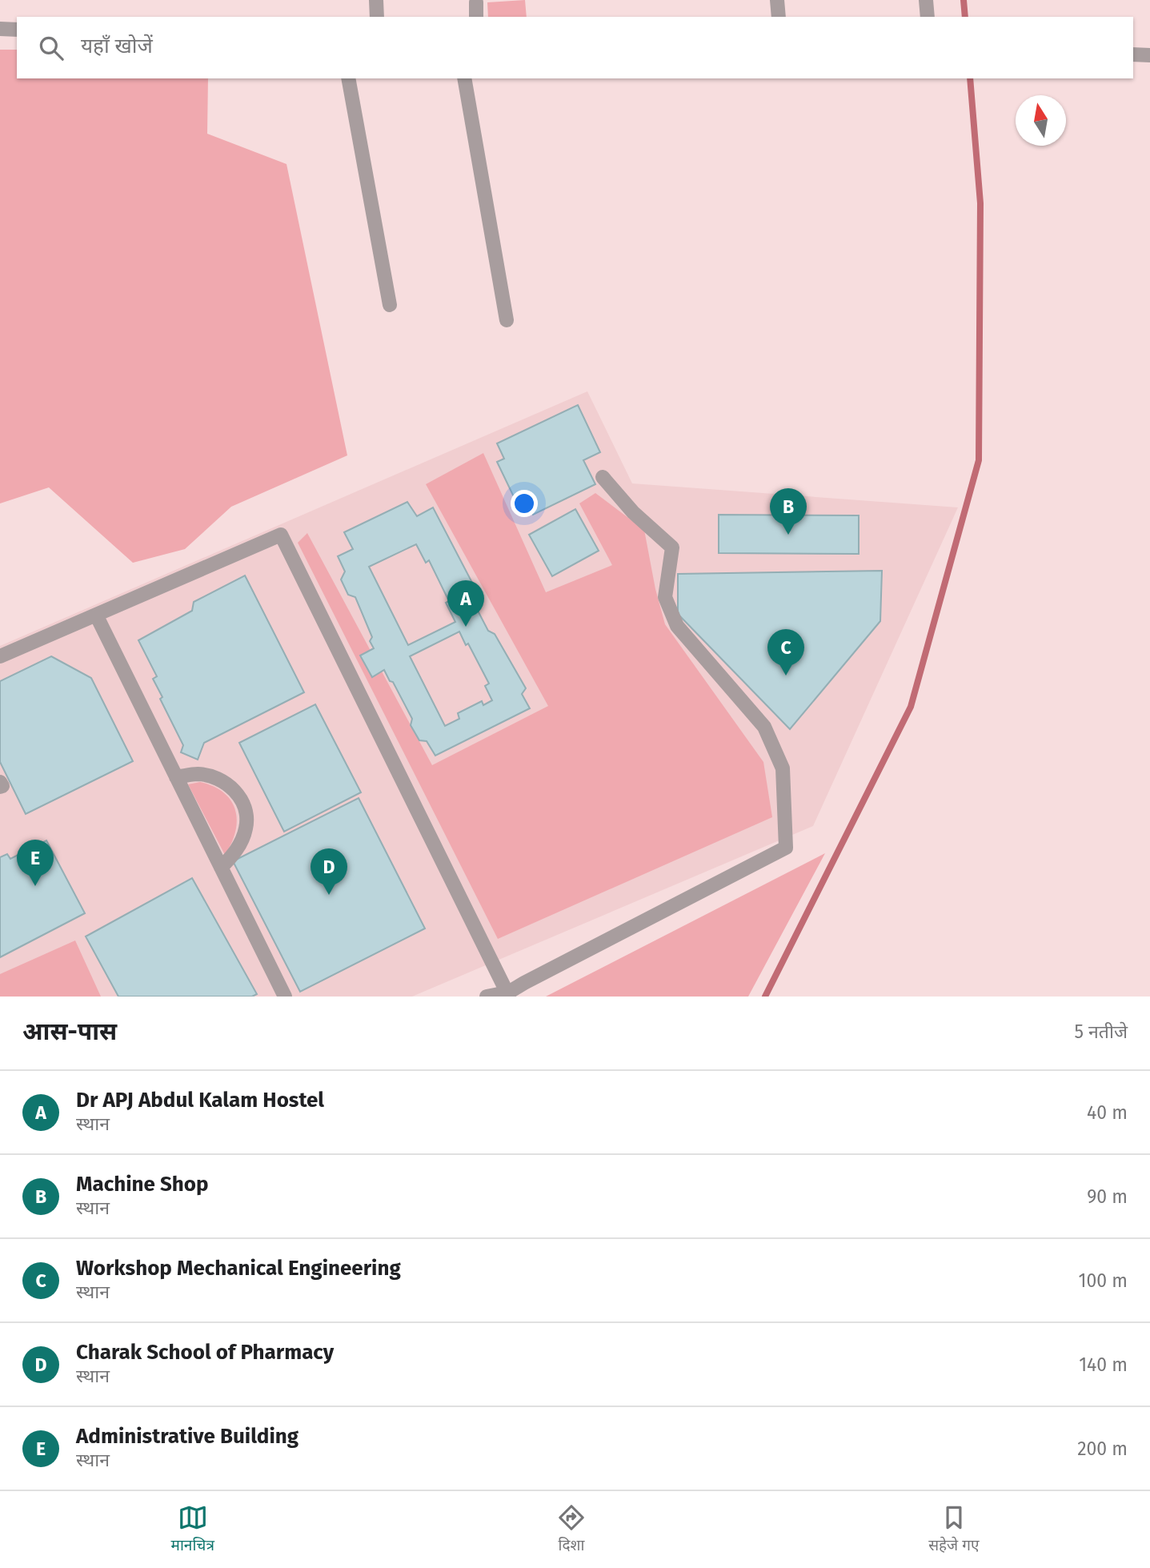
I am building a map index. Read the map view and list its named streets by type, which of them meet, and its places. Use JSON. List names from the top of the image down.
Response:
{
  "north": "top",
  "page": {
    "search": "यहाँ खोजें",
    "pins": [
      "B",
      "A",
      "C",
      "E",
      "D"
    ],
    "heading": ["आस-पास", "5 नतीजे"],
    "list": [
      {
        "mark": "A",
        "name": "Dr APJ Abdul Kalam Hostel",
        "note": "स्थान",
        "value": "40 m"
      },
      {
        "mark": "B",
        "name": "Machine Shop",
        "note": "स्थान",
        "value": "90 m"
      },
      {
        "mark": "C",
        "name": "Workshop Mechanical Engineering",
        "note": "स्थान",
        "value": "100 m"
      },
      {
        "mark": "D",
        "name": "Charak School of Pharmacy",
        "note": "स्थान",
        "value": "140 m"
      },
      {
        "mark": "E",
        "name": "Administrative Building",
        "note": "स्थान",
        "value": "200 m"
      }
    ],
    "nav": ["मानचित्र", "दिशा", "सहेजे गए"]
  }
}
